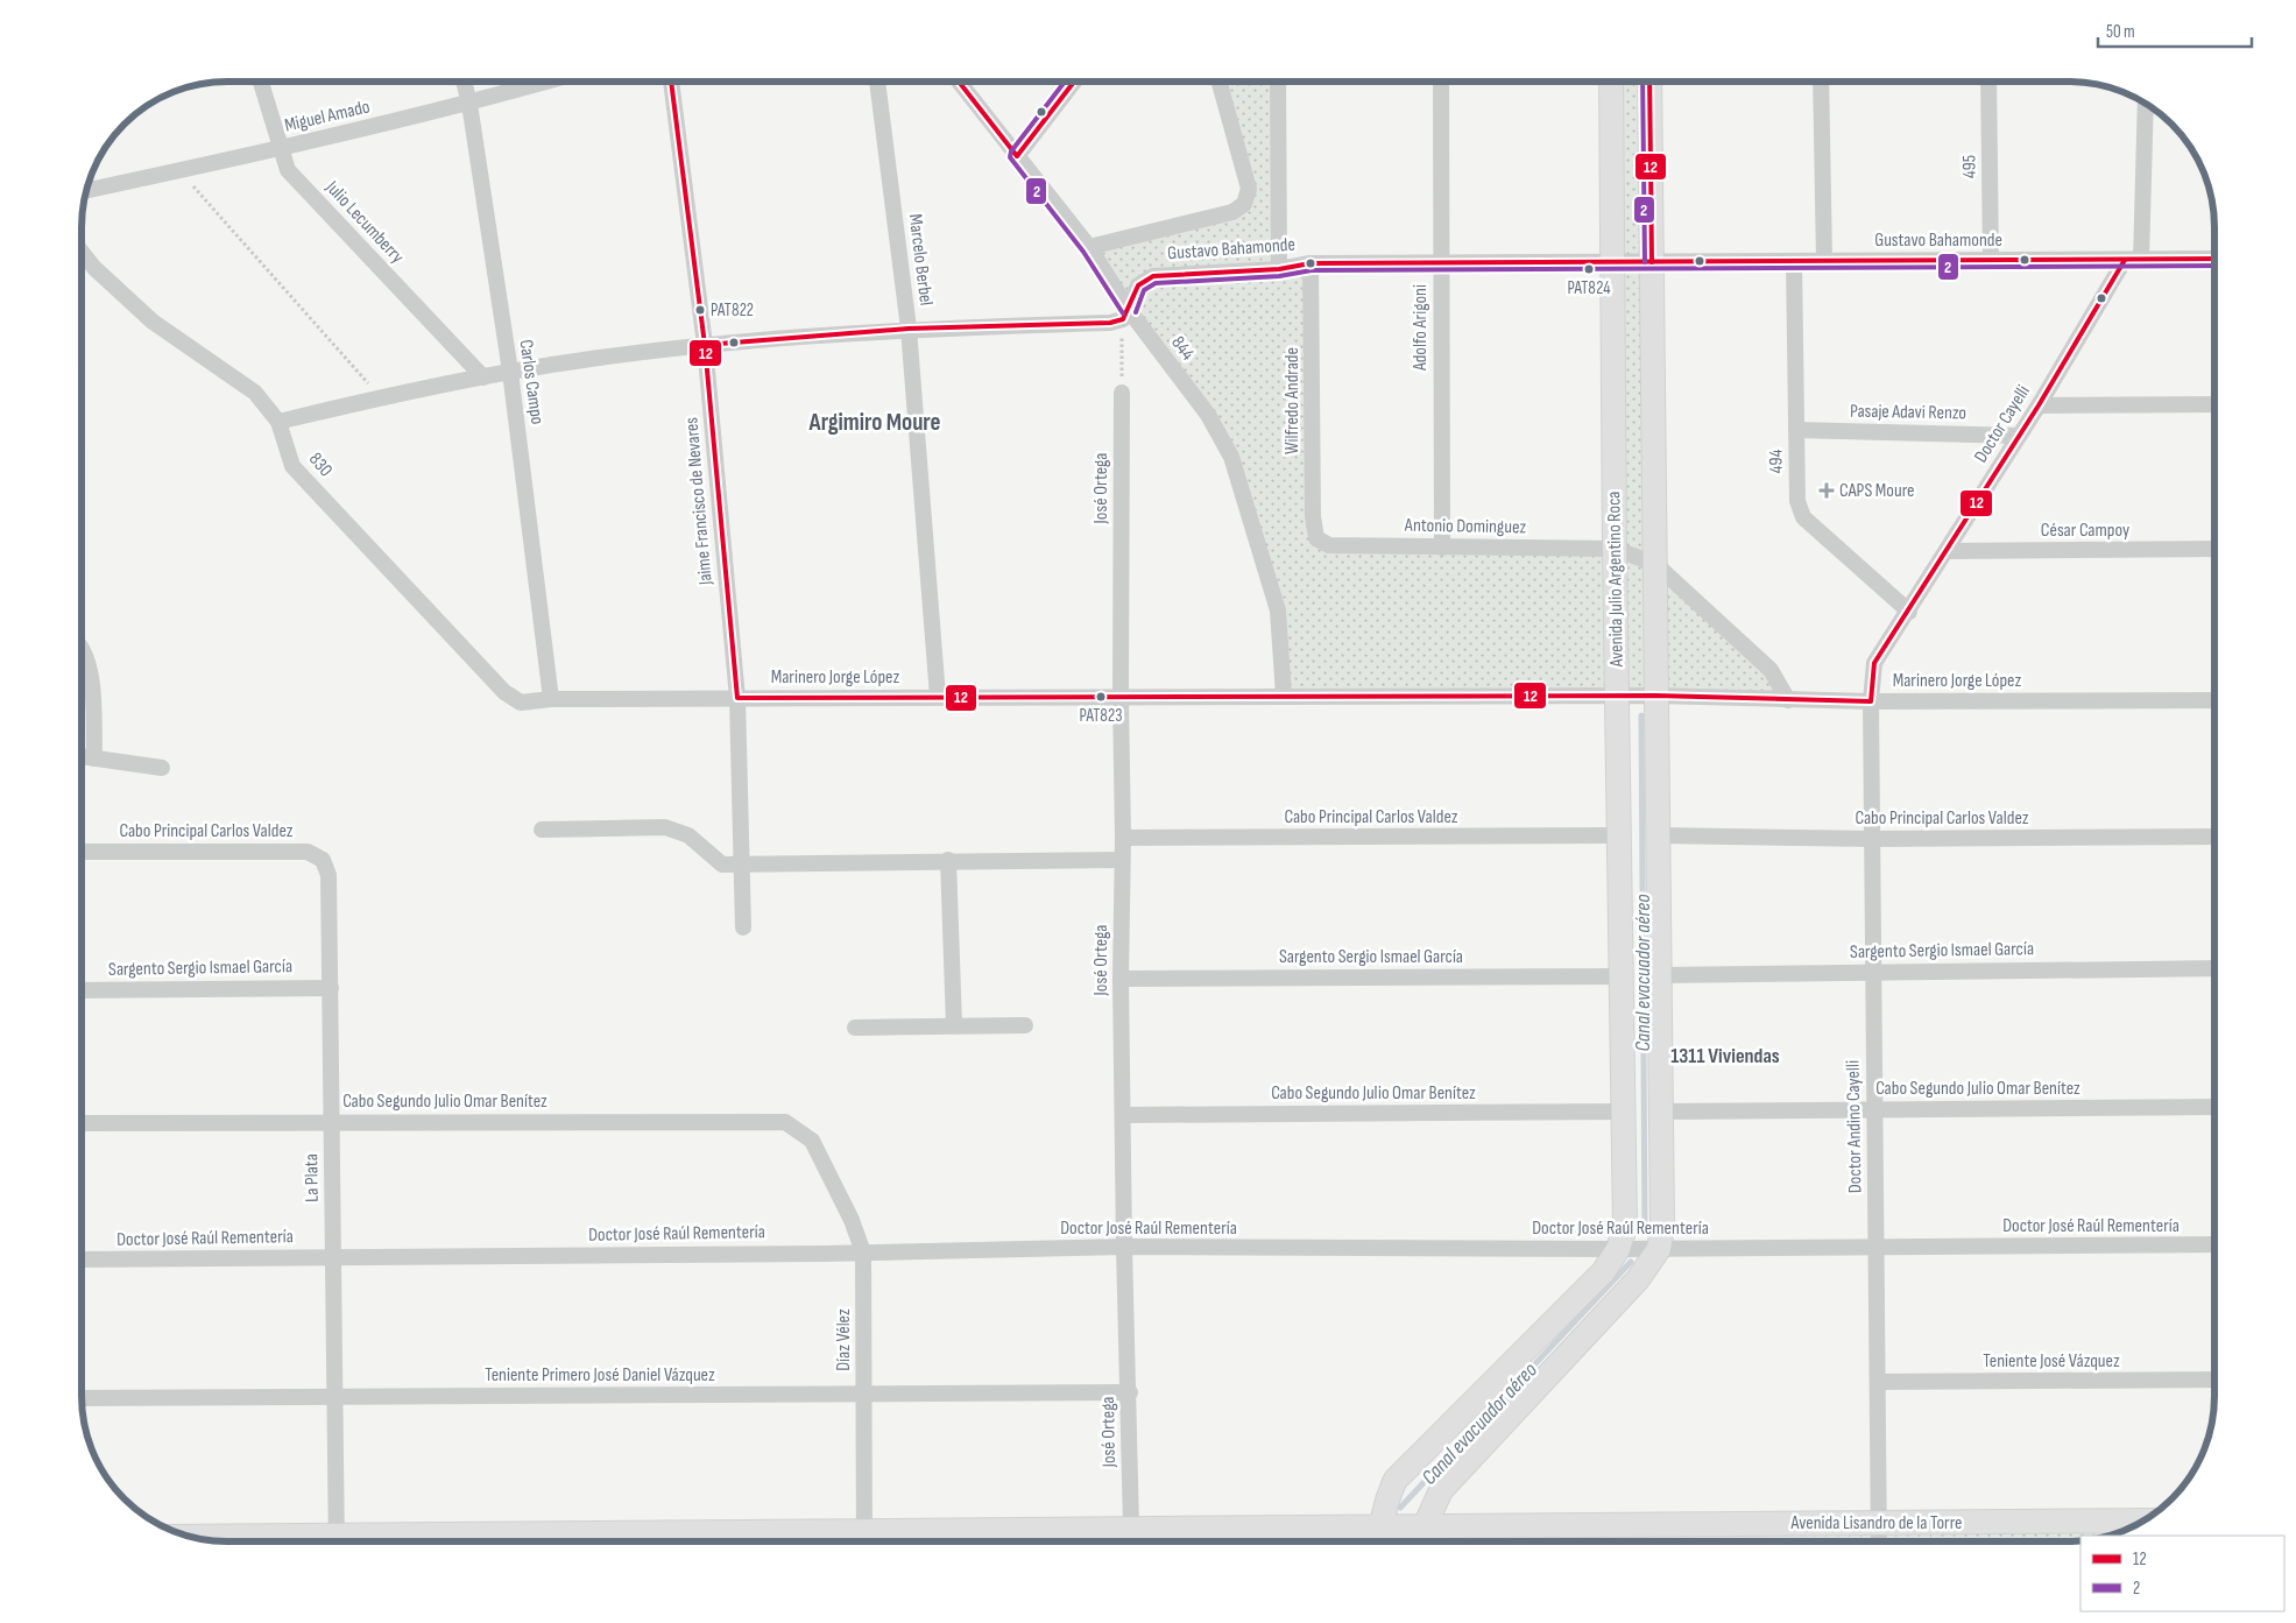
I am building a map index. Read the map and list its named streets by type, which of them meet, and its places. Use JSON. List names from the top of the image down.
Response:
{
  "streets": {
    "main road": ["Avenida Julio Argentino Roca", "Avenida Lisandro de la Torre"],
    "street": [
      "Miguel Amado",
      "495",
      "Julio Lecumberry",
      "Gustavo Bahamonde",
      "Marcelo Berbel",
      "Adolfo Arigoni",
      "844",
      "Carlos Campo",
      "Wilfredo Andrade",
      "Pasaje Adavi Renzo",
      "Doctor Cayelli",
      "494",
      "830",
      "José Ortega",
      "Jaime Francisco de Nevares",
      "Antonio Dominguez",
      "César Campoy",
      "Marinero Jorge López",
      "Cabo Principal Carlos Valdez",
      "Sargento Sergio Ismael García",
      "Cabo Segundo Julio Omar Benítez",
      "Doctor Andino Cayelli",
      "La Plata",
      "Doctor José Raúl Rementería",
      "Díaz Vélez",
      "Teniente José Vázquez",
      "Teniente Primero José Daniel Vázquez"
    ]
  },
  "crossings": [
    ["Miguel Amado", "Julio Lecumberry"],
    ["Miguel Amado", "Carlos Campo"],
    ["495", "Gustavo Bahamonde"],
    ["Gustavo Bahamonde", "Adolfo Arigoni"],
    ["Gustavo Bahamonde", "844"],
    ["Gustavo Bahamonde", "Wilfredo Andrade"],
    ["Gustavo Bahamonde", "Doctor Cayelli"],
    ["Gustavo Bahamonde", "494"],
    ["Gustavo Bahamonde", "Avenida Julio Argentino Roca"],
    ["Marcelo Berbel", "Marinero Jorge López"],
    ["Adolfo Arigoni", "Antonio Dominguez"],
    ["844", "Marinero Jorge López"],
    ["Carlos Campo", "830"],
    ["Carlos Campo", "Marinero Jorge López"],
    ["Wilfredo Andrade", "Antonio Dominguez"],
    ["Pasaje Adavi Renzo", "Doctor Cayelli"],
    ["Pasaje Adavi Renzo", "494"],
    ["Doctor Cayelli", "494"],
    ["Doctor Cayelli", "César Campoy"],
    ["Doctor Cayelli", "Marinero Jorge López"],
    ["Doctor Cayelli", "Doctor Andino Cayelli"],
    ["830", "Marinero Jorge López"],
    ["José Ortega", "Marinero Jorge López"],
    ["José Ortega", "Cabo Principal Carlos Valdez"],
    ["José Ortega", "Sargento Sergio Ismael García"],
    ["José Ortega", "Cabo Segundo Julio Omar Benítez"],
    ["José Ortega", "Doctor José Raúl Rementería"],
    ["José Ortega", "Teniente Primero José Daniel Vázquez"],
    ["José Ortega", "Avenida Lisandro de la Torre"],
    ["Jaime Francisco de Nevares", "Marinero Jorge López"],
    ["Antonio Dominguez", "Avenida Julio Argentino Roca"],
    ["Avenida Julio Argentino Roca", "Marinero Jorge López"],
    ["Avenida Julio Argentino Roca", "Cabo Principal Carlos Valdez"],
    ["Avenida Julio Argentino Roca", "Sargento Sergio Ismael García"],
    ["Avenida Julio Argentino Roca", "Cabo Segundo Julio Omar Benítez"],
    ["Avenida Julio Argentino Roca", "Doctor José Raúl Rementería"],
    ["Avenida Julio Argentino Roca", "Avenida Lisandro de la Torre"],
    ["Marinero Jorge López", "Doctor Andino Cayelli"],
    ["Cabo Principal Carlos Valdez", "Doctor Andino Cayelli"],
    ["Cabo Principal Carlos Valdez", "La Plata"],
    ["Sargento Sergio Ismael García", "Doctor Andino Cayelli"],
    ["Sargento Sergio Ismael García", "La Plata"],
    ["Cabo Segundo Julio Omar Benítez", "Doctor Andino Cayelli"],
    ["Cabo Segundo Julio Omar Benítez", "La Plata"],
    ["Cabo Segundo Julio Omar Benítez", "Díaz Vélez"],
    ["Doctor Andino Cayelli", "Doctor José Raúl Rementería"],
    ["Doctor Andino Cayelli", "Teniente José Vázquez"],
    ["Doctor Andino Cayelli", "Avenida Lisandro de la Torre"],
    ["La Plata", "Doctor José Raúl Rementería"],
    ["La Plata", "Teniente Primero José Daniel Vázquez"],
    ["Doctor José Raúl Rementería", "Díaz Vélez"],
    ["Díaz Vélez", "Teniente Primero José Daniel Vázquez"],
    ["Díaz Vélez", "Avenida Lisandro de la Torre"]
  ],
  "districts": ["Argimiro Moure", "1311 Viviendas"],
  "water": ["Canal evacuador aéreo"],
  "places": {
    "other": ["PAT824", "PAT822", "PAT823"],
    "health": ["CAPS Moure"]
  },
  "lines": ["transit line 12", "transit line 2"],
  "legend": ["12", "2"],
  "scale_bar": "50 m"
}
